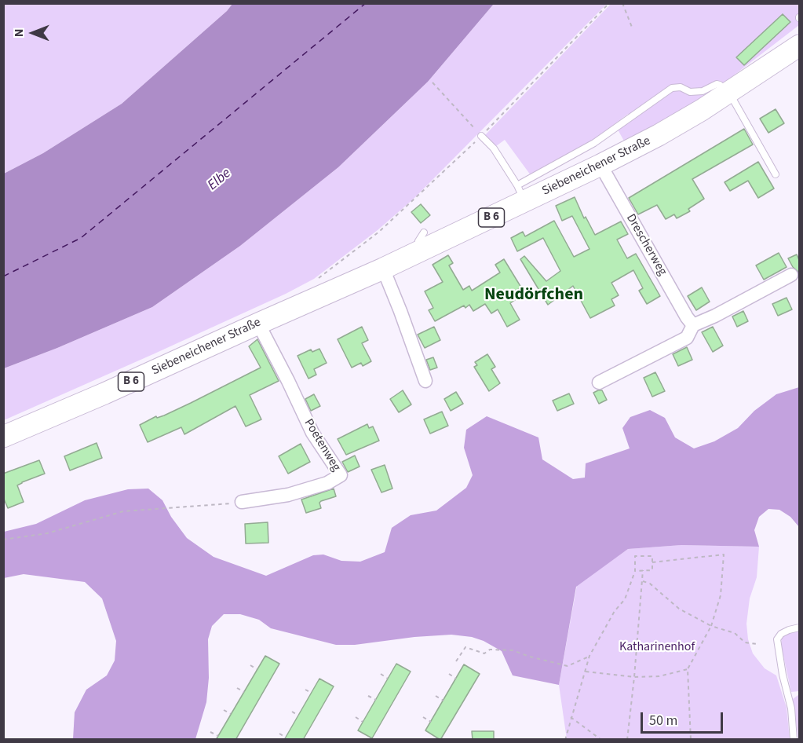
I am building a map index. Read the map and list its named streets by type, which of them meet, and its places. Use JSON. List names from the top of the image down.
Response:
{
  "streets": {
    "main road": ["Siebeneichener Straße", "B 6"],
    "street": ["Drescherweg", "Poetenweg"]
  },
  "crossings": [
    ["Siebeneichener Straße", "Drescherweg"],
    ["Siebeneichener Straße", "Poetenweg"]
  ],
  "districts": ["Neudörfchen"],
  "water": ["Elbe"],
  "parks": ["Katharinenhof"],
  "scale_bar": "50 m",
  "north": "left"
}
